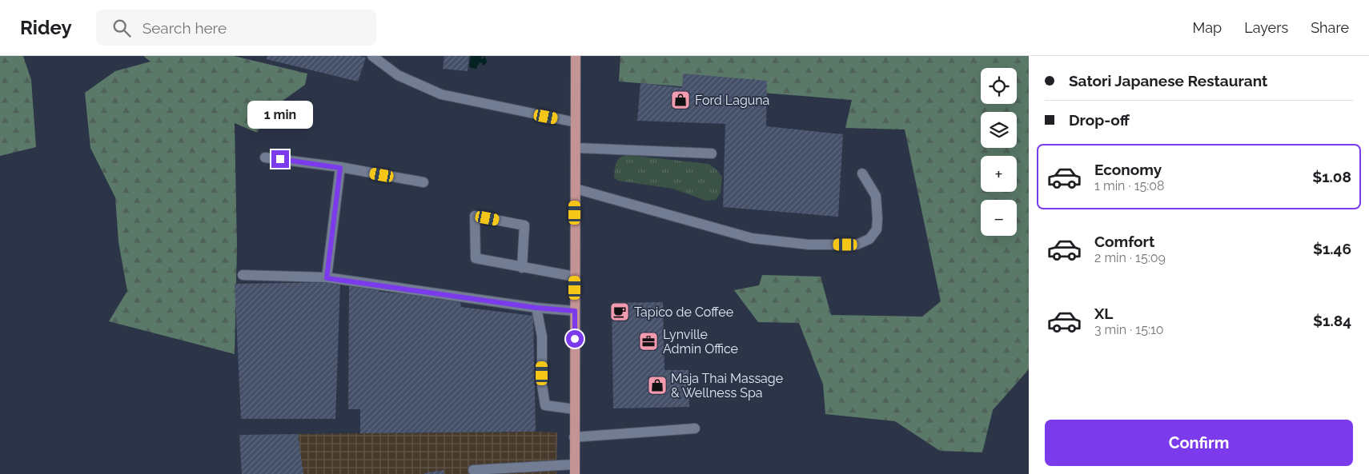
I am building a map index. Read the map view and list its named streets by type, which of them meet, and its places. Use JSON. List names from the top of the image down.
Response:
{
  "places": {
    "shop": ["Ford Laguna", "Maja Thai Massage & Wellness Spa"],
    "cafe": ["Tapico de Coffee"],
    "office": ["Lynville Admin Office"]
  },
  "page": {
    "header": "Ridey",
    "search": "Search here",
    "nav": ["Map", "Layers", "Share"],
    "banner": ["Satori Japanese Restaurant", "Drop-off"],
    "map_buttons": ["+", "−"],
    "bubble": "1 min",
    "list": [
      {
        "name": "Economy",
        "note": "1 min · 15:08",
        "value": "$1.08"
      },
      {
        "name": "Comfort",
        "note": "2 min · 15:09",
        "value": "$1.46"
      },
      {
        "name": "XL",
        "note": "3 min · 15:10",
        "value": "$1.84"
      }
    ],
    "buttons": "Confirm"
  }
}
